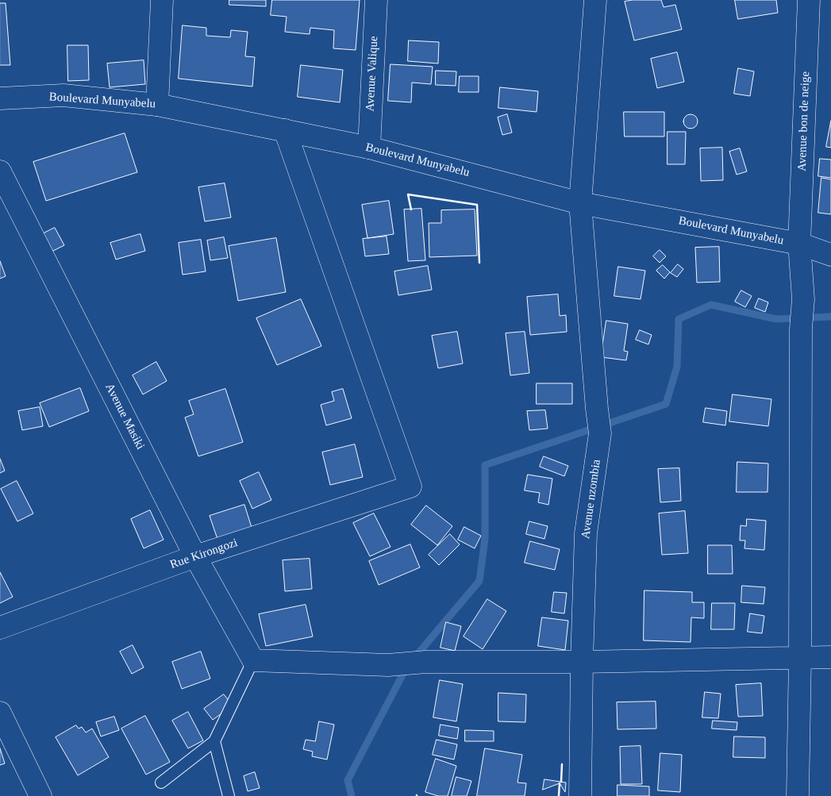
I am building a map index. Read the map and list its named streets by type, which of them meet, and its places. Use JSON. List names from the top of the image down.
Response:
{
  "streets": {
    "street": [
      "Avenue Valique",
      "Boulevard Munyabelu",
      "Avenue bon de neige",
      "Avenue Masiki",
      "Avenue nzombia",
      "Rue Kirongozi"
    ]
  },
  "crossings": [
    ["Avenue Valique", "Boulevard Munyabelu"],
    ["Boulevard Munyabelu", "Avenue bon de neige"],
    ["Boulevard Munyabelu", "Avenue nzombia"],
    ["Boulevard Munyabelu", "Rue Kirongozi"],
    ["Avenue Masiki", "Rue Kirongozi"]
  ]
}
